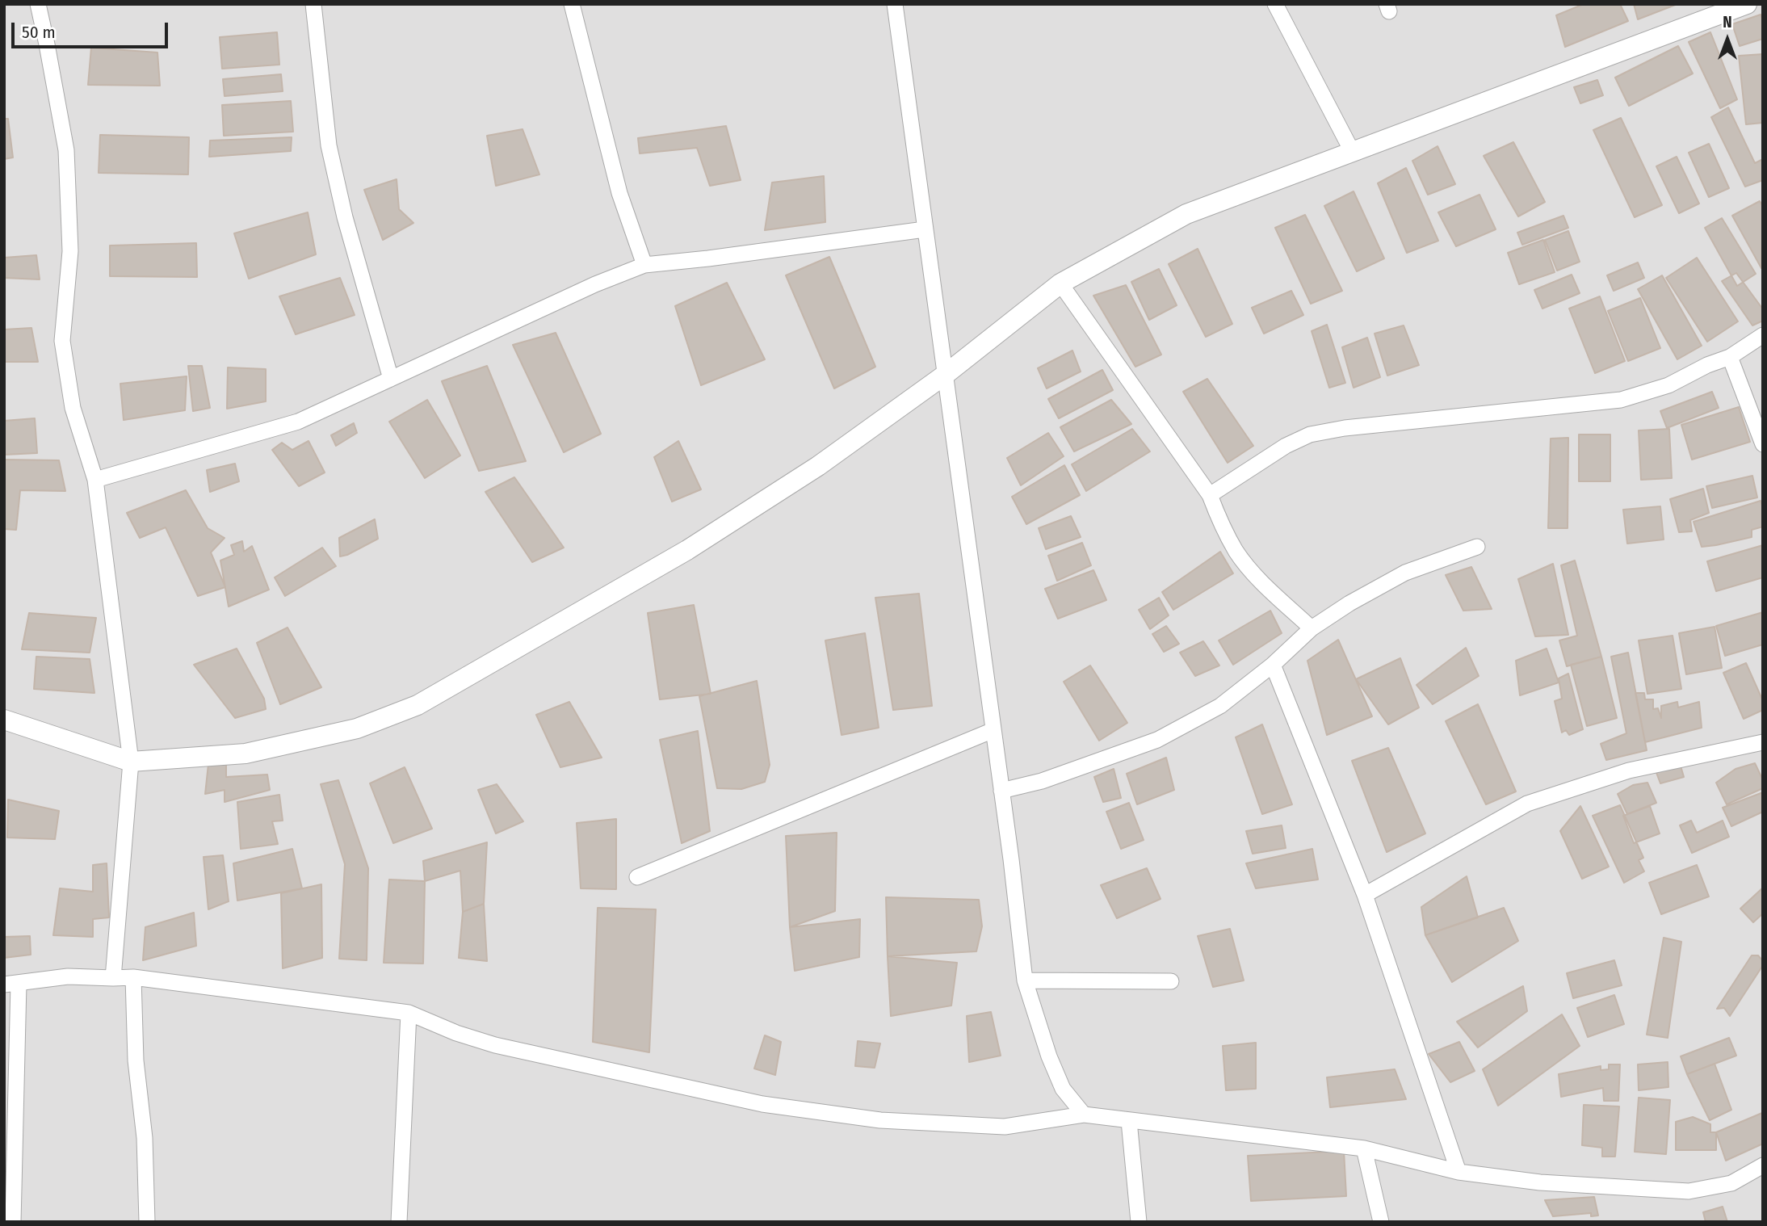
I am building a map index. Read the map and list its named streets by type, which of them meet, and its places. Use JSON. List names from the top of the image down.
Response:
{
  "scale_bar": "50 m",
  "north": "top"
}
